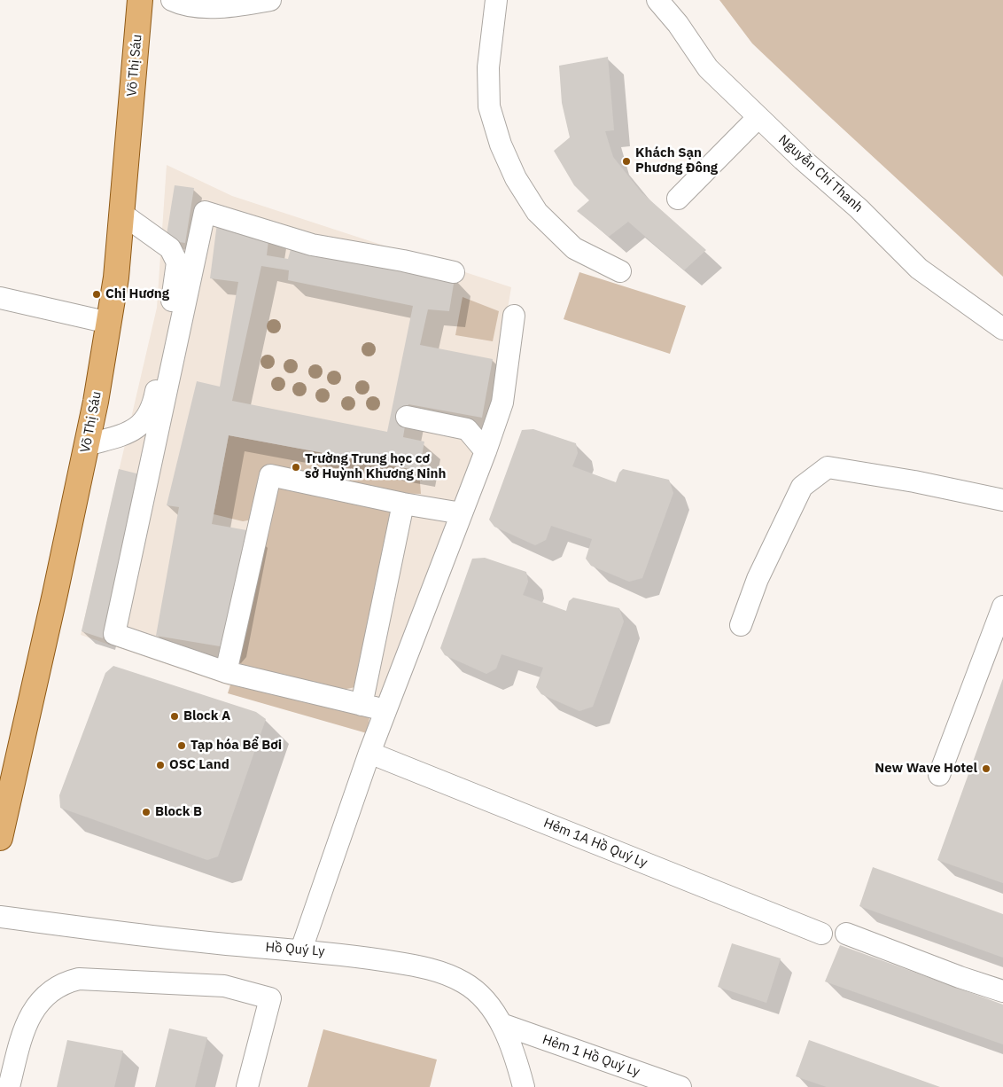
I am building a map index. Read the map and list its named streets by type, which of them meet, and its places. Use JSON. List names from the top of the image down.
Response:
{
  "streets": {
    "main road": ["Võ Thị Sáu"],
    "street": [
      "Nguyễn Chí Thanh",
      "Hẻm 1A Hồ Quý Ly",
      "Hồ Quý Ly",
      "Hẻm 1 Hồ Quý Ly"
    ]
  },
  "crossings": [
    ["Hồ Quý Ly", "Hẻm 1 Hồ Quý Ly"]
  ],
  "places": [
    "Khách Sạn Phương Đông",
    "Chị Hương",
    "Trường Trung học cơ sở Huỳnh Khương Ninh",
    "Block A",
    "Tạp hóa Bể Bơi",
    "OSC Land",
    "New Wave Hotel",
    "Block B"
  ]
}
